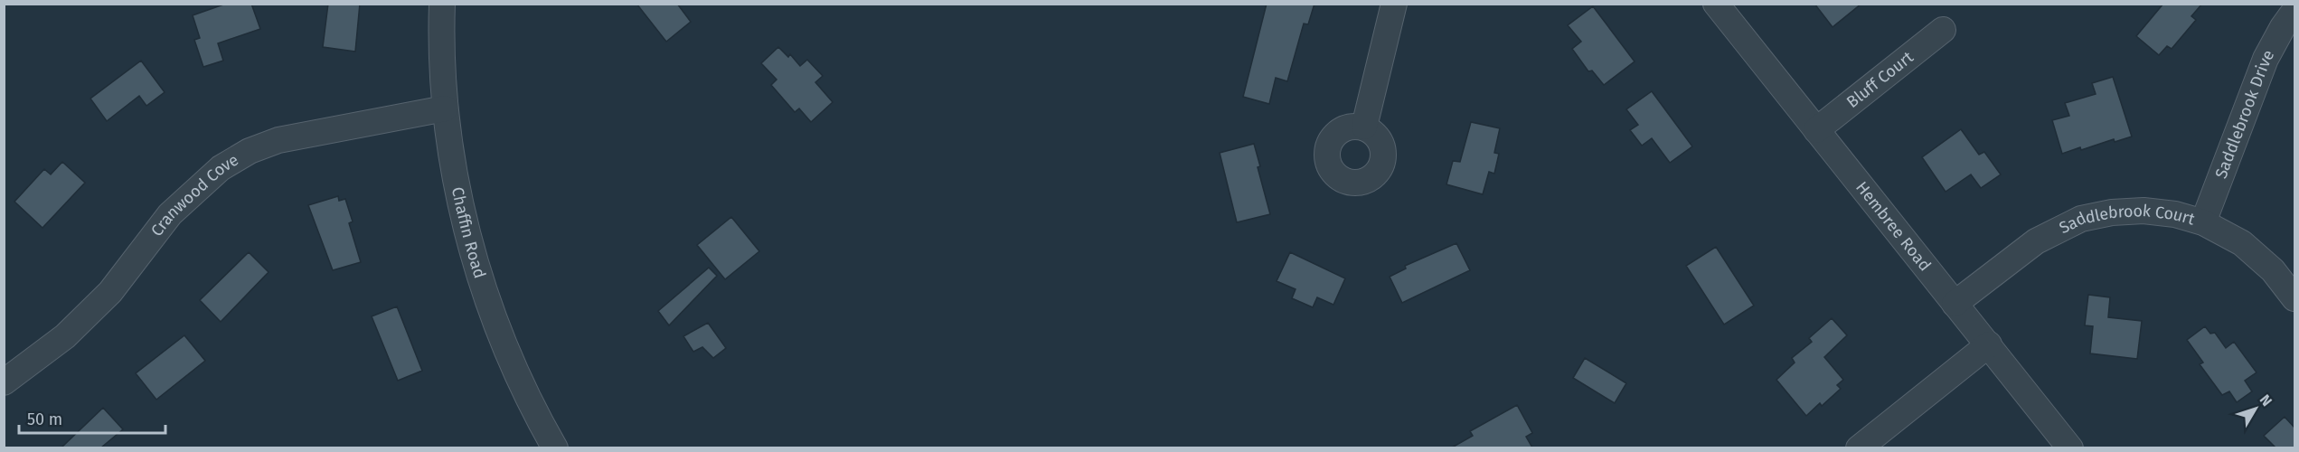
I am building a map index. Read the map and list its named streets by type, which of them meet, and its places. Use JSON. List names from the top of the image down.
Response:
{
  "streets": {
    "street": [
      "Bluff Court",
      "Saddlebrook Drive",
      "Cranwood Cove",
      "Hembree Road",
      "Saddlebrook Court",
      "Chaffin Road"
    ]
  },
  "crossings": [
    ["Bluff Court", "Hembree Road"],
    ["Saddlebrook Drive", "Saddlebrook Court"],
    ["Cranwood Cove", "Chaffin Road"],
    ["Hembree Road", "Saddlebrook Court"]
  ],
  "scale_bar": "50 m",
  "north": "top right"
}
